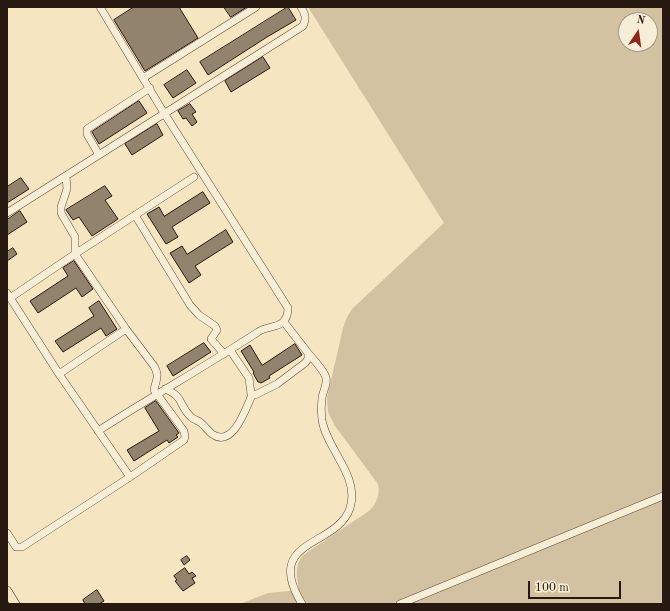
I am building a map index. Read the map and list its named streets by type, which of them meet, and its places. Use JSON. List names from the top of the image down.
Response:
{
  "scale_bar": "100 m",
  "north": "top"
}
